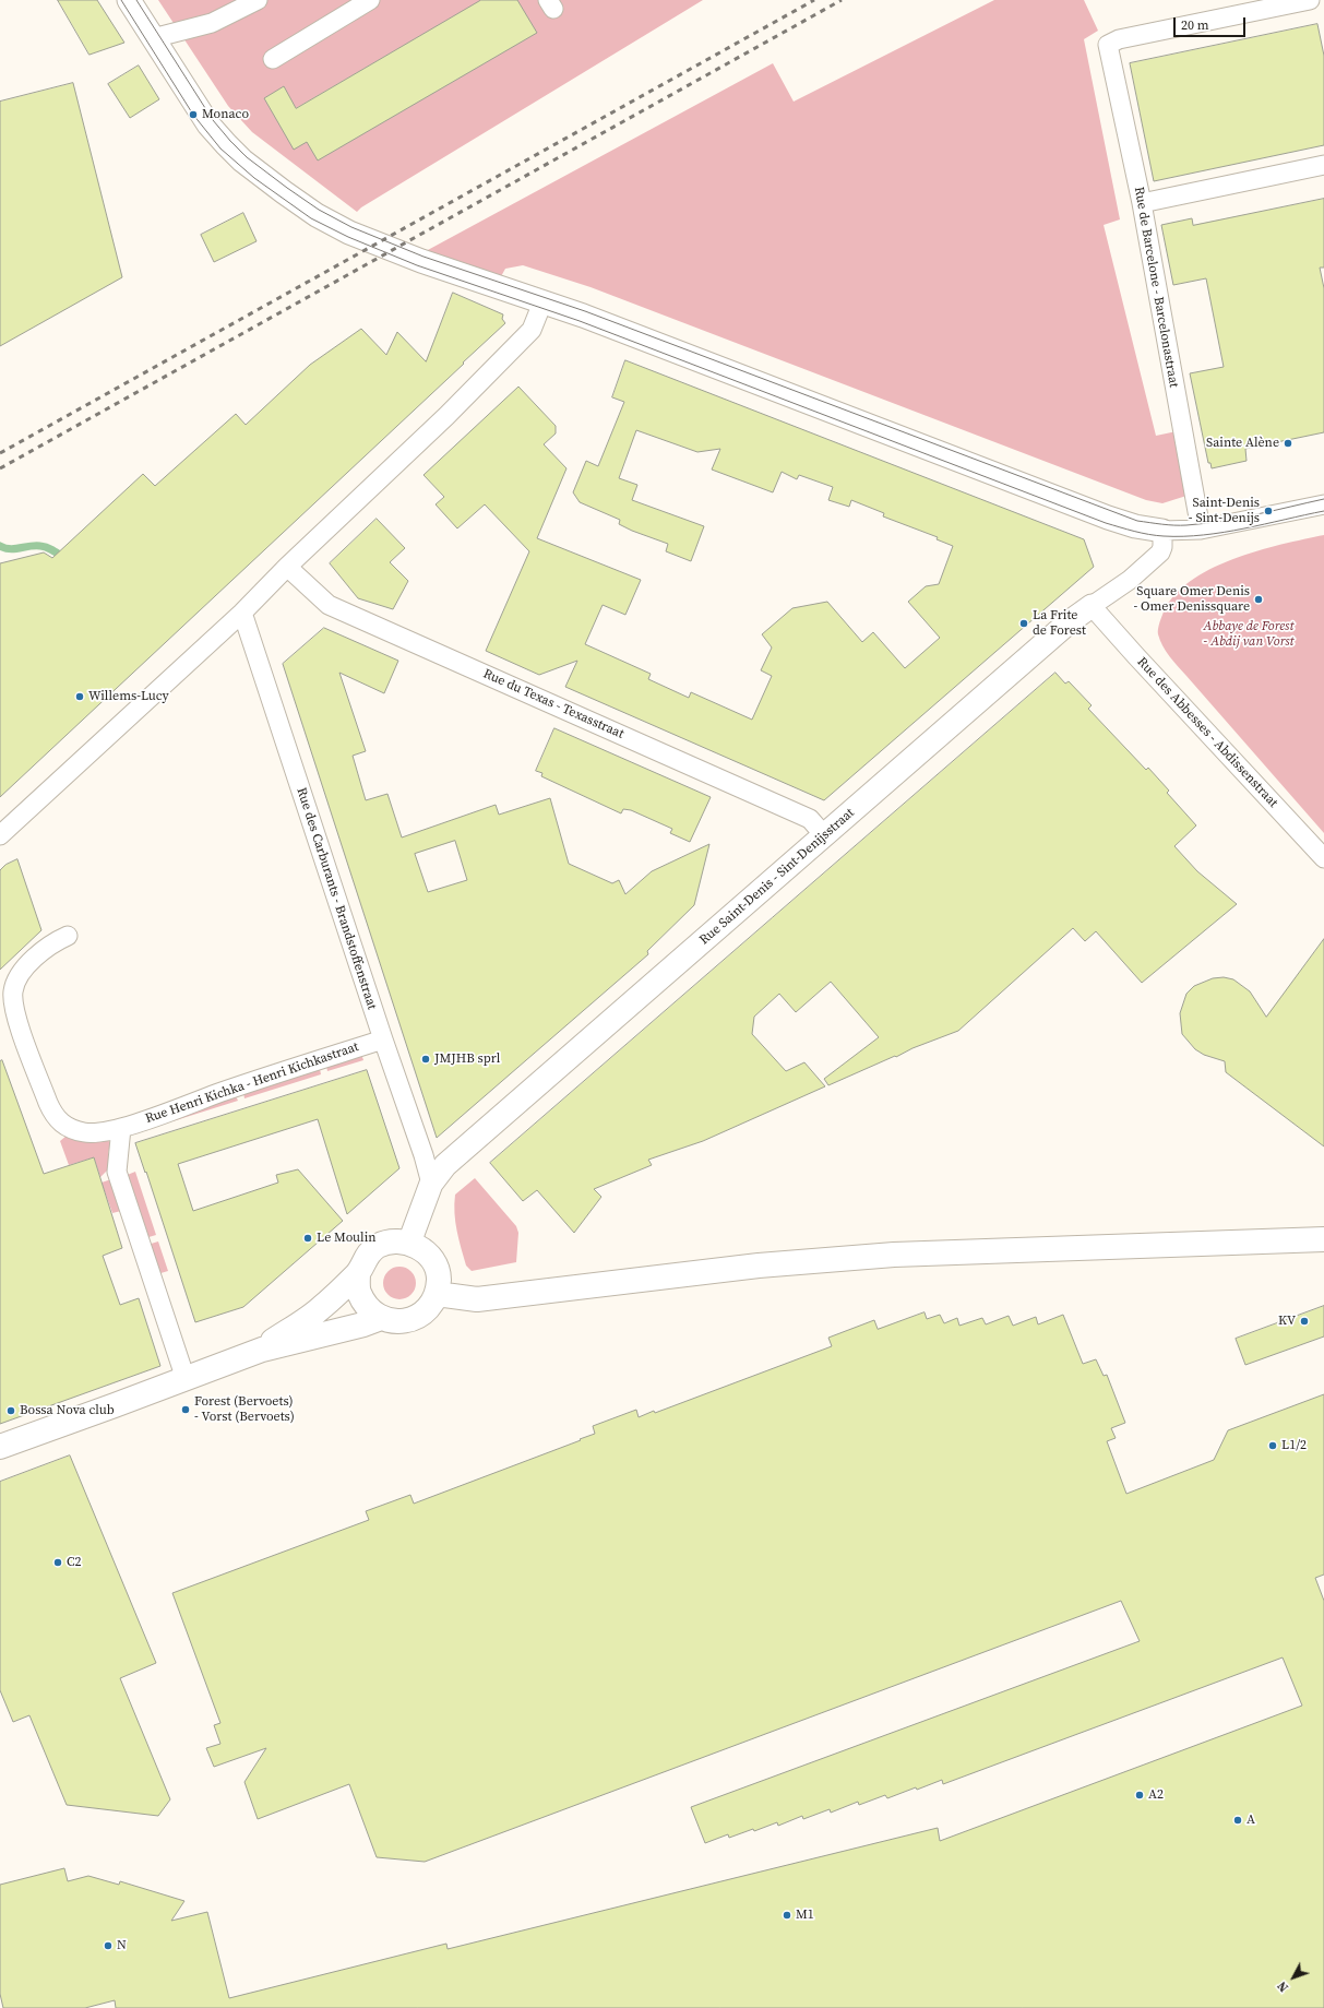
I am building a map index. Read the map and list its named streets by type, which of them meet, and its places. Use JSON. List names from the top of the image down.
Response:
{
  "streets": {
    "street": [
      "Rue de Barcelone - Barcelonastraat",
      "Rue du Texas - Texasstraat",
      "Rue des Abbesses - Abdissenstraat",
      "Rue Saint-Denis - Sint-Denijsstraat",
      "Rue des Carburants - Brandstoffenstraat",
      "Rue Henri Kichka - Henri Kichkastraat"
    ]
  },
  "crossings": [
    ["Rue du Texas - Texasstraat", "Rue Saint-Denis - Sint-Denijsstraat"],
    ["Rue des Abbesses - Abdissenstraat", "Rue Saint-Denis - Sint-Denijsstraat"],
    ["Rue Saint-Denis - Sint-Denijsstraat", "Rue des Carburants - Brandstoffenstraat"],
    ["Rue des Carburants - Brandstoffenstraat", "Rue Henri Kichka - Henri Kichkastraat"]
  ],
  "parks": ["Abbaye de Forest - Abdij van Vorst"],
  "places": [
    "Monaco",
    "Sainte Alène",
    "Saint-Denis - Sint-Denijs",
    "Square Omer Denis - Omer Denissquare",
    "La Frite de Forest",
    "Willems-Lucy",
    "JMJHB sprl",
    "Le Moulin",
    "KV",
    "Forest (Bervoets) - Vorst (Bervoets)",
    "Bossa Nova club",
    "L1/2",
    "C2",
    "A2",
    "A",
    "M1",
    "N"
  ],
  "scale_bar": "20 m",
  "north": "bottom left"
}
